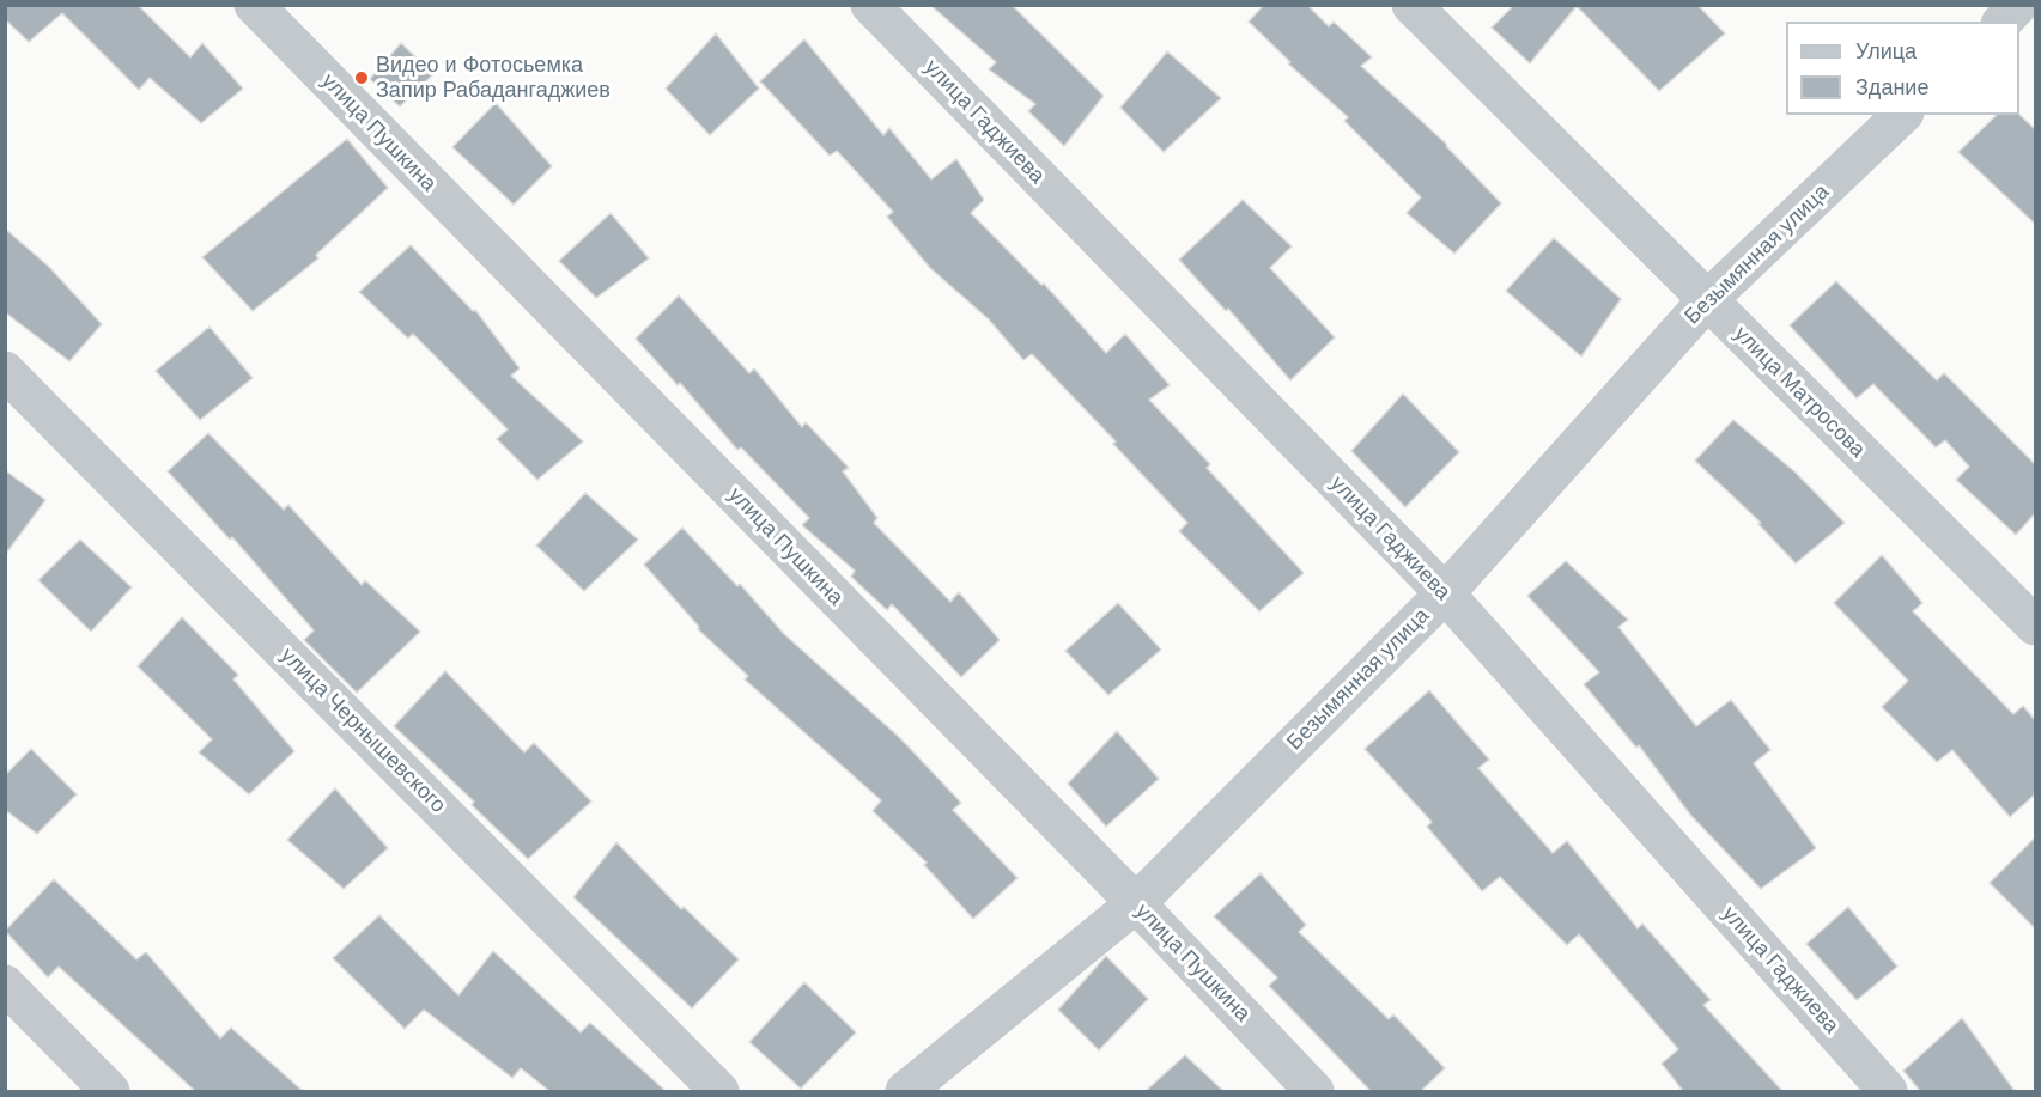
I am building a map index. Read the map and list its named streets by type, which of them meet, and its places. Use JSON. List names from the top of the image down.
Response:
{
  "streets": {
    "street": [
      "улица Гаджиева",
      "улица Пушкина",
      "Безымянная улица",
      "улица Матросова",
      "улица Чернышевского"
    ]
  },
  "crossings": [
    ["улица Гаджиева", "Безымянная улица"],
    ["улица Пушкина", "Безымянная улица"],
    ["Безымянная улица", "улица Матросова"]
  ],
  "places": ["Видео и Фотосьемка Запир Рабадангаджиев"],
  "legend": ["Улица", "Здание"]
}
